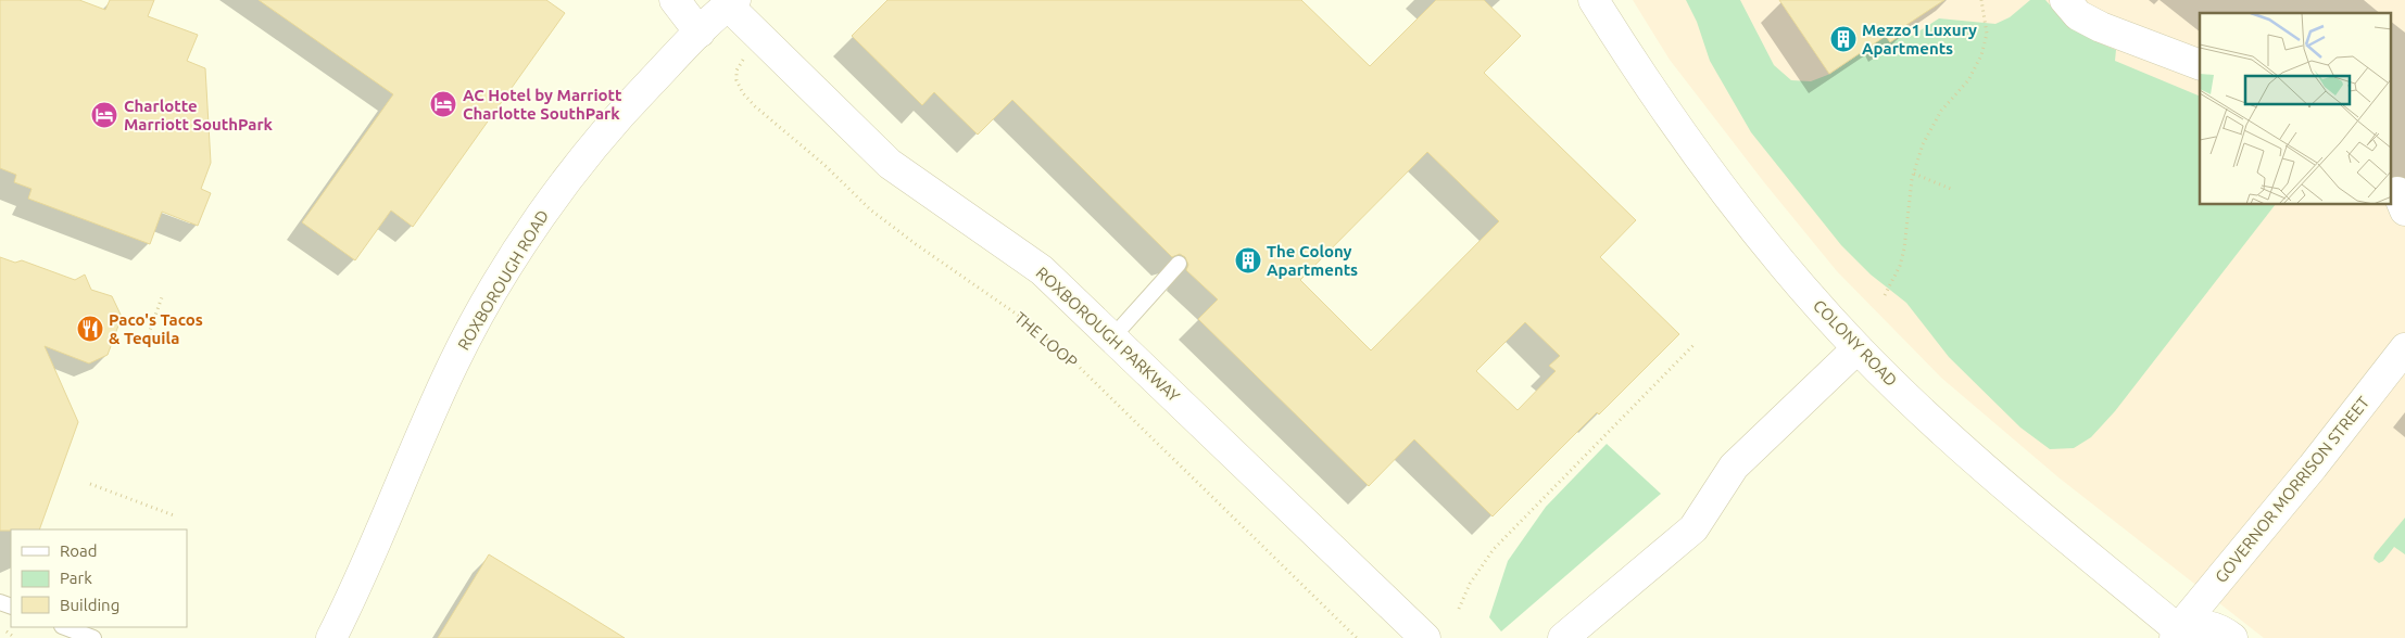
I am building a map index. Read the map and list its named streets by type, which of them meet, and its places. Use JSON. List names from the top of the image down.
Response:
{
  "streets": {
    "street": [
      "ROXBOROUGH ROAD",
      "ROXBOROUGH PARKWAY",
      "COLONY ROAD",
      "GOVERNOR MORRISON STREET"
    ],
    "path": ["THE LOOP"]
  },
  "crossings": [
    ["ROXBOROUGH ROAD", "ROXBOROUGH PARKWAY"],
    ["COLONY ROAD", "GOVERNOR MORRISON STREET"]
  ],
  "places": {
    "building": ["Mezzo1 Luxury Apartments", "The Colony Apartments"],
    "hotel": ["AC Hotel by Marriott Charlotte SouthPark", "Charlotte Marriott SouthPark"],
    "restaurant": ["Paco's Tacos & Tequila"]
  },
  "legend": ["Road", "Park", "Building"]
}
